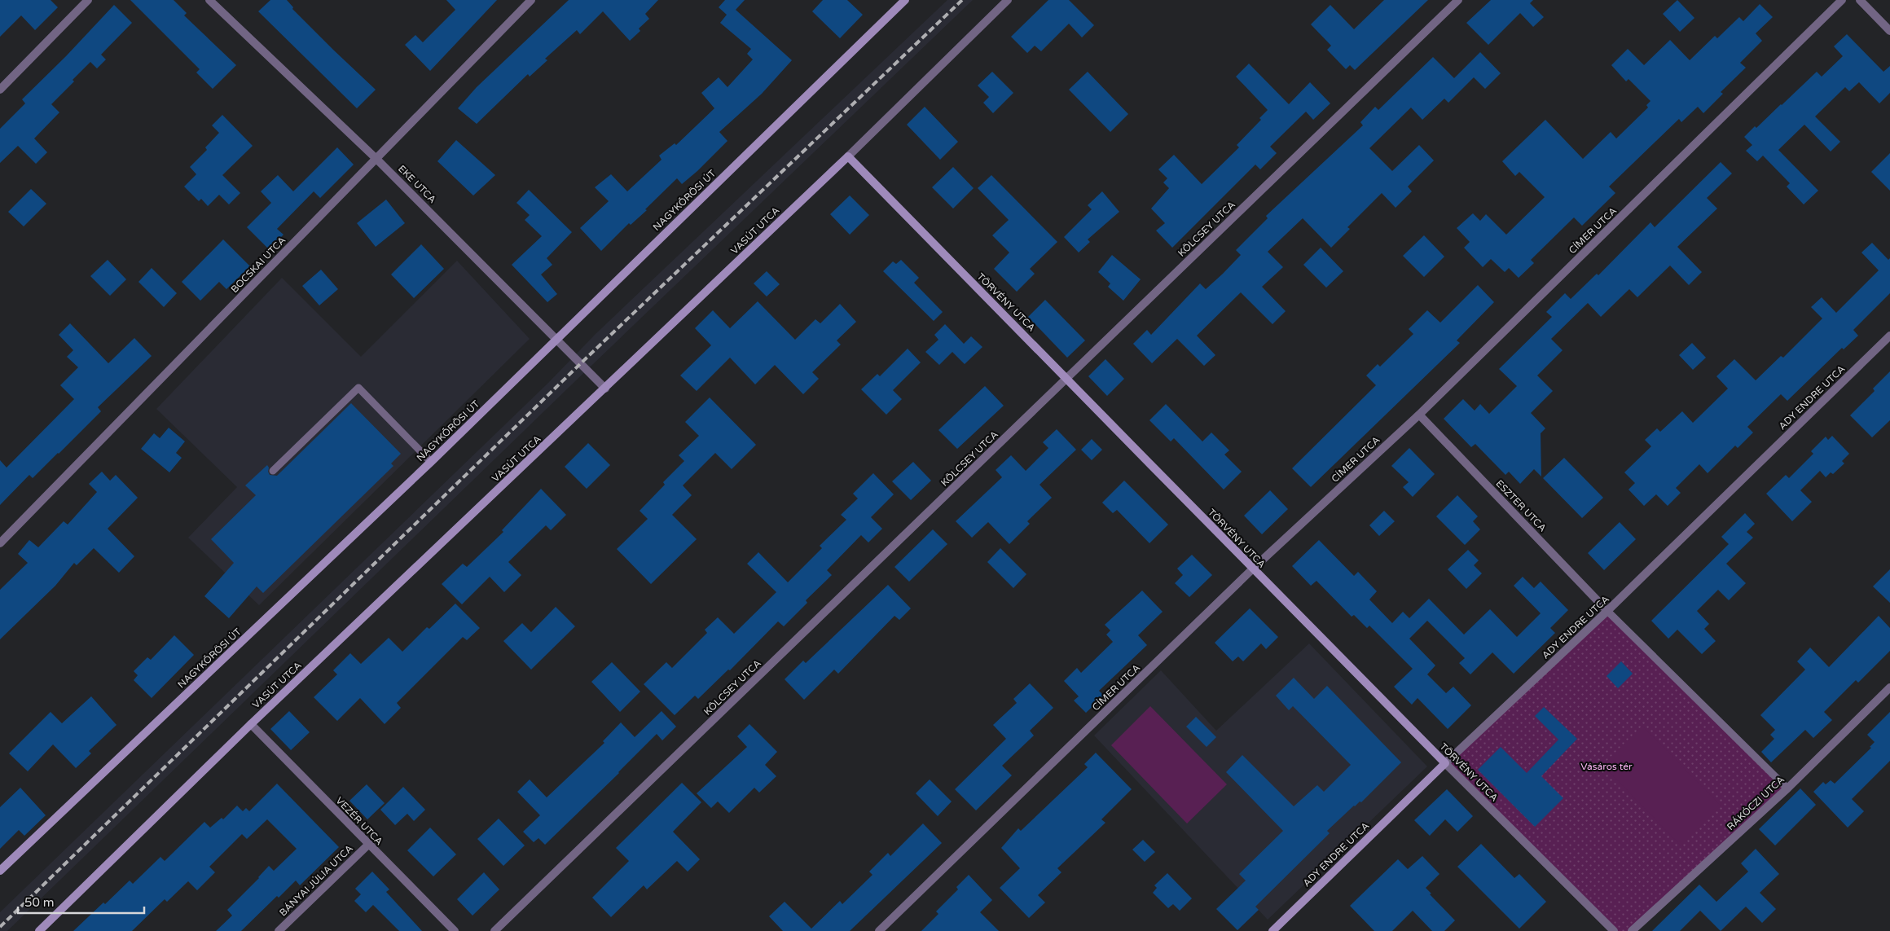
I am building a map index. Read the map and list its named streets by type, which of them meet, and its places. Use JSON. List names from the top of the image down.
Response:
{
  "streets": {
    "street": [
      "EKE UTCA",
      "NAGYKŐRÖSI ÚT",
      "KÖLCSEY UTCA",
      "VASÚT UTCA",
      "CÍMER UTCA",
      "BOCSKAI UTCA",
      "TÖRVÉNY UTCA",
      "ADY ENDRE UTCA",
      "ESZTER UTCA",
      "RÁKÓCZI UTCA",
      "VEZÉR UTCA",
      "BÁNYAI JÚLIA UTCA"
    ]
  },
  "crossings": [
    ["EKE UTCA", "NAGYKŐRÖSI ÚT"],
    ["EKE UTCA", "VASÚT UTCA"],
    ["EKE UTCA", "BOCSKAI UTCA"],
    ["KÖLCSEY UTCA", "TÖRVÉNY UTCA"],
    ["VASÚT UTCA", "TÖRVÉNY UTCA"],
    ["VASÚT UTCA", "VEZÉR UTCA"],
    ["CÍMER UTCA", "TÖRVÉNY UTCA"],
    ["CÍMER UTCA", "ESZTER UTCA"],
    ["TÖRVÉNY UTCA", "ADY ENDRE UTCA"],
    ["ADY ENDRE UTCA", "ESZTER UTCA"],
    ["VEZÉR UTCA", "BÁNYAI JÚLIA UTCA"]
  ],
  "parks": ["Vásáros tér"],
  "scale_bar": "50 m"
}
